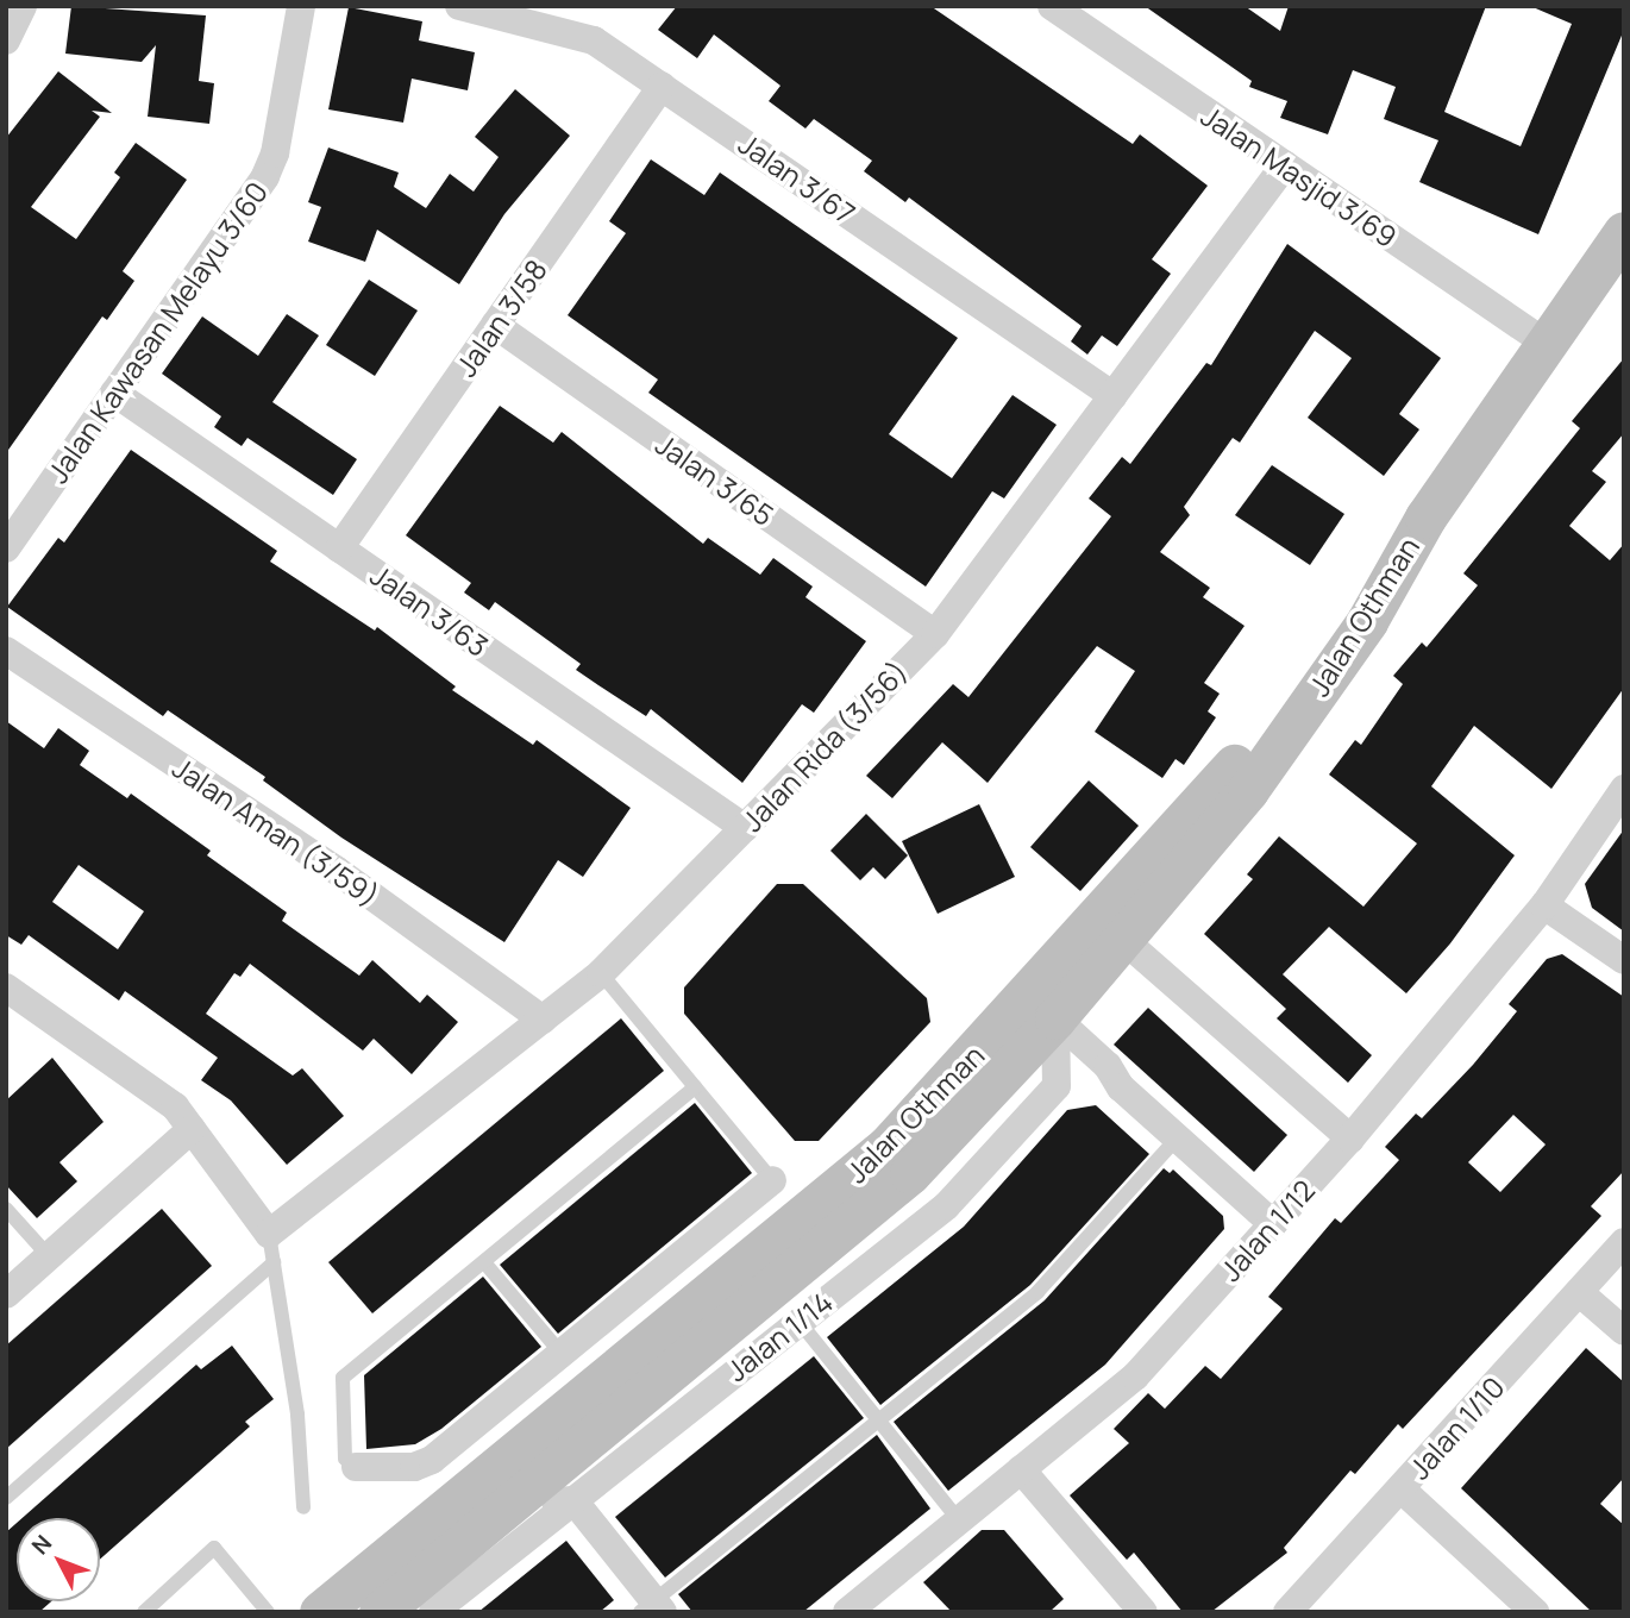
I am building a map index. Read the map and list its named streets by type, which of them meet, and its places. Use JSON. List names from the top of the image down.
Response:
{
  "streets": {
    "main road": ["Jalan Othman"],
    "street": [
      "Jalan Masjid 3/69",
      "Jalan 3/67",
      "Jalan 3/58",
      "Jalan Kawasan Melayu 3/60",
      "Jalan 3/65",
      "Jalan 3/63",
      "Jalan Rida (3/56)",
      "Jalan Aman (3/59)",
      "Jalan 1/12",
      "Jalan 1/14",
      "Jalan 1/10"
    ]
  },
  "crossings": [
    ["Jalan Masjid 3/69", "Jalan Othman"],
    ["Jalan Masjid 3/69", "Jalan Rida (3/56)"],
    ["Jalan 3/67", "Jalan 3/58"],
    ["Jalan 3/67", "Jalan Rida (3/56)"],
    ["Jalan 3/58", "Jalan 3/65"],
    ["Jalan 3/58", "Jalan 3/63"],
    ["Jalan Kawasan Melayu 3/60", "Jalan 3/63"],
    ["Jalan 3/65", "Jalan Rida (3/56)"],
    ["Jalan 3/63", "Jalan Rida (3/56)"],
    ["Jalan Othman", "Jalan 1/14"],
    ["Jalan Rida (3/56)", "Jalan Aman (3/59)"]
  ],
  "north": "top left"
}
